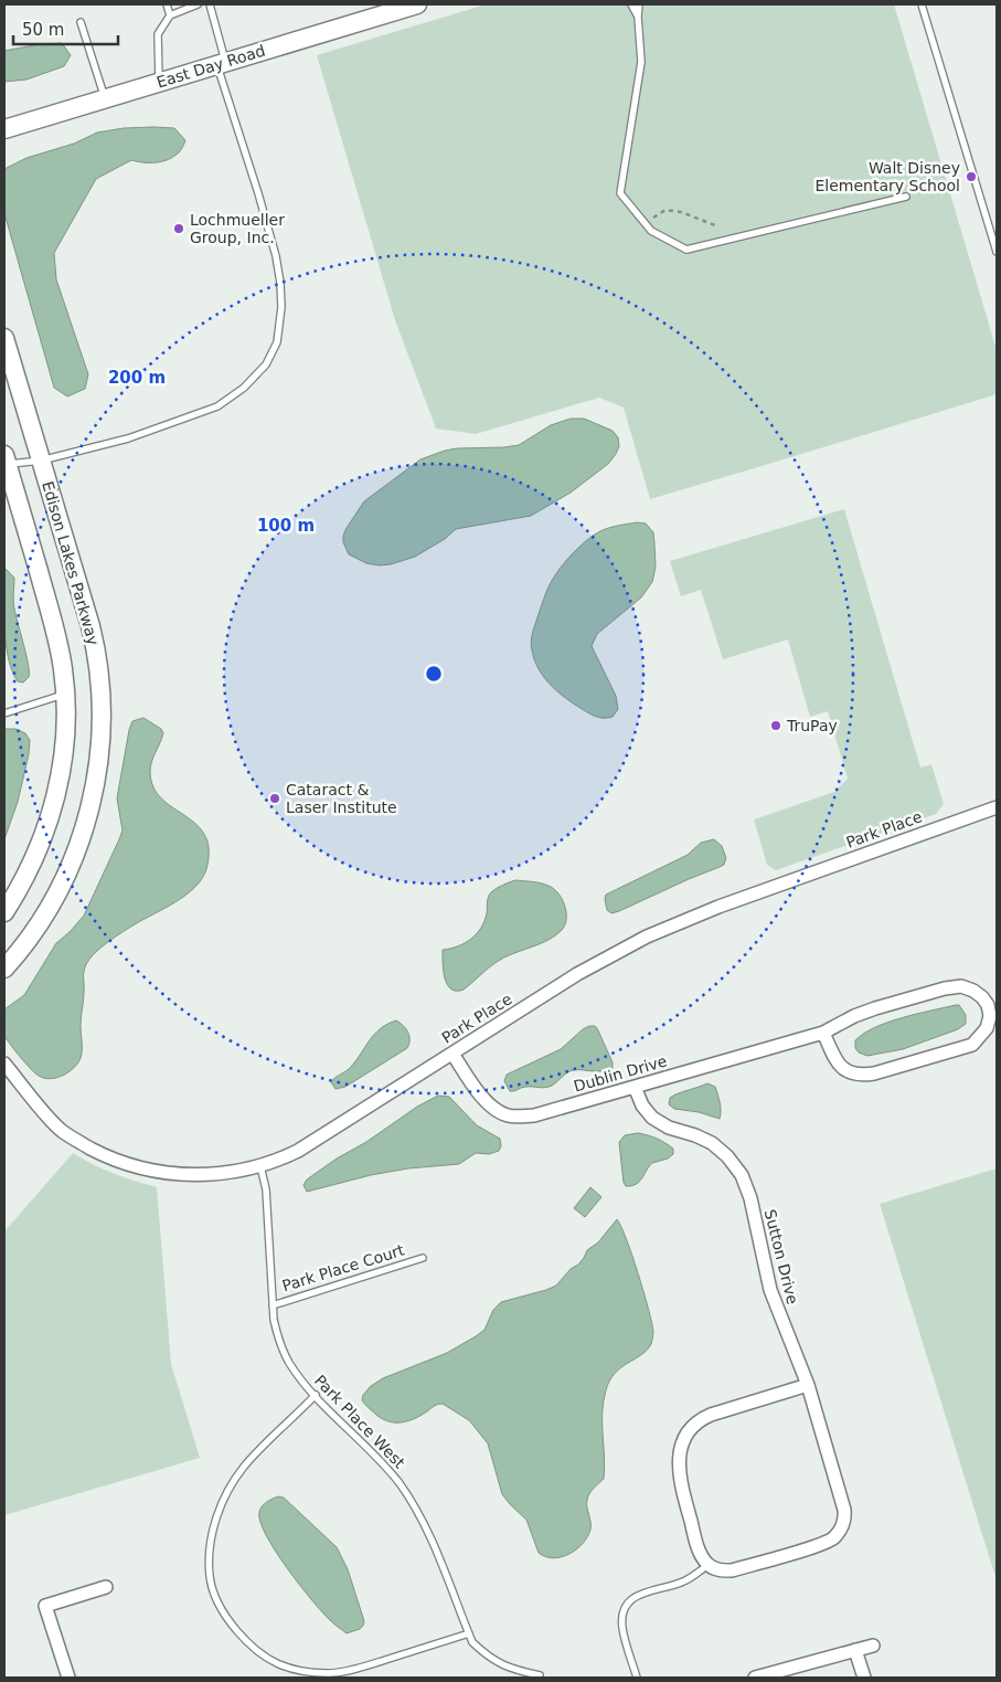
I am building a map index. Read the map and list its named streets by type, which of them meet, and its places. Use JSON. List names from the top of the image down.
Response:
{
  "streets": {
    "street": [
      "East Day Road",
      "Edison Lakes Parkway",
      "Park Place",
      "Dublin Drive",
      "Sutton Drive"
    ],
    "lane": ["Park Place Court", "Park Place West"]
  },
  "crossings": [
    ["Park Place", "Dublin Drive"],
    ["Park Place", "Park Place West"],
    ["Dublin Drive", "Sutton Drive"],
    ["Park Place Court", "Park Place West"]
  ],
  "places": [
    "Walt Disney Elementary School",
    "Lochmueller Group, Inc.",
    "TruPay",
    "Cataract & Laser Institute"
  ],
  "scale_bar": "50 m",
  "rings": ["200 m", "100 m"]
}
